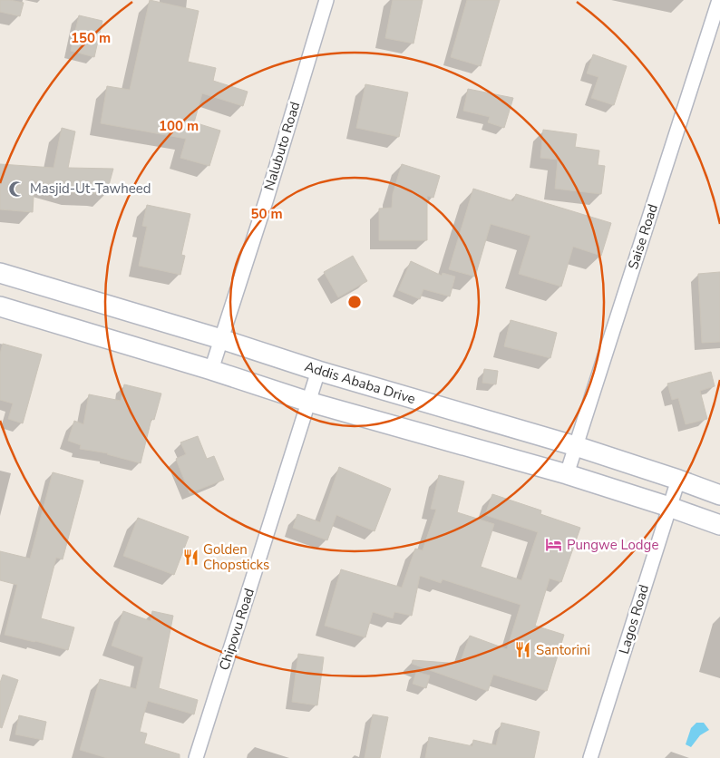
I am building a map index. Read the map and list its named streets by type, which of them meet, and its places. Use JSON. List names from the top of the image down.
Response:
{
  "streets": {
    "main road": ["Addis Ababa Drive"],
    "street": [
      "Nalubuto Road",
      "Saise Road",
      "Lagos Road",
      "Chipovu Road"
    ]
  },
  "crossings": [
    ["Nalubuto Road", "Addis Ababa Drive"],
    ["Saise Road", "Addis Ababa Drive"],
    ["Addis Ababa Drive", "Lagos Road"],
    ["Addis Ababa Drive", "Chipovu Road"]
  ],
  "places": {
    "mosque": ["Masjid-Ut-Tawheed"],
    "hotel": ["Pungwe Lodge"],
    "restaurant": ["Golden Chopsticks", "Santorini"]
  },
  "rings": ["150 m", "100 m", "50 m"]
}
